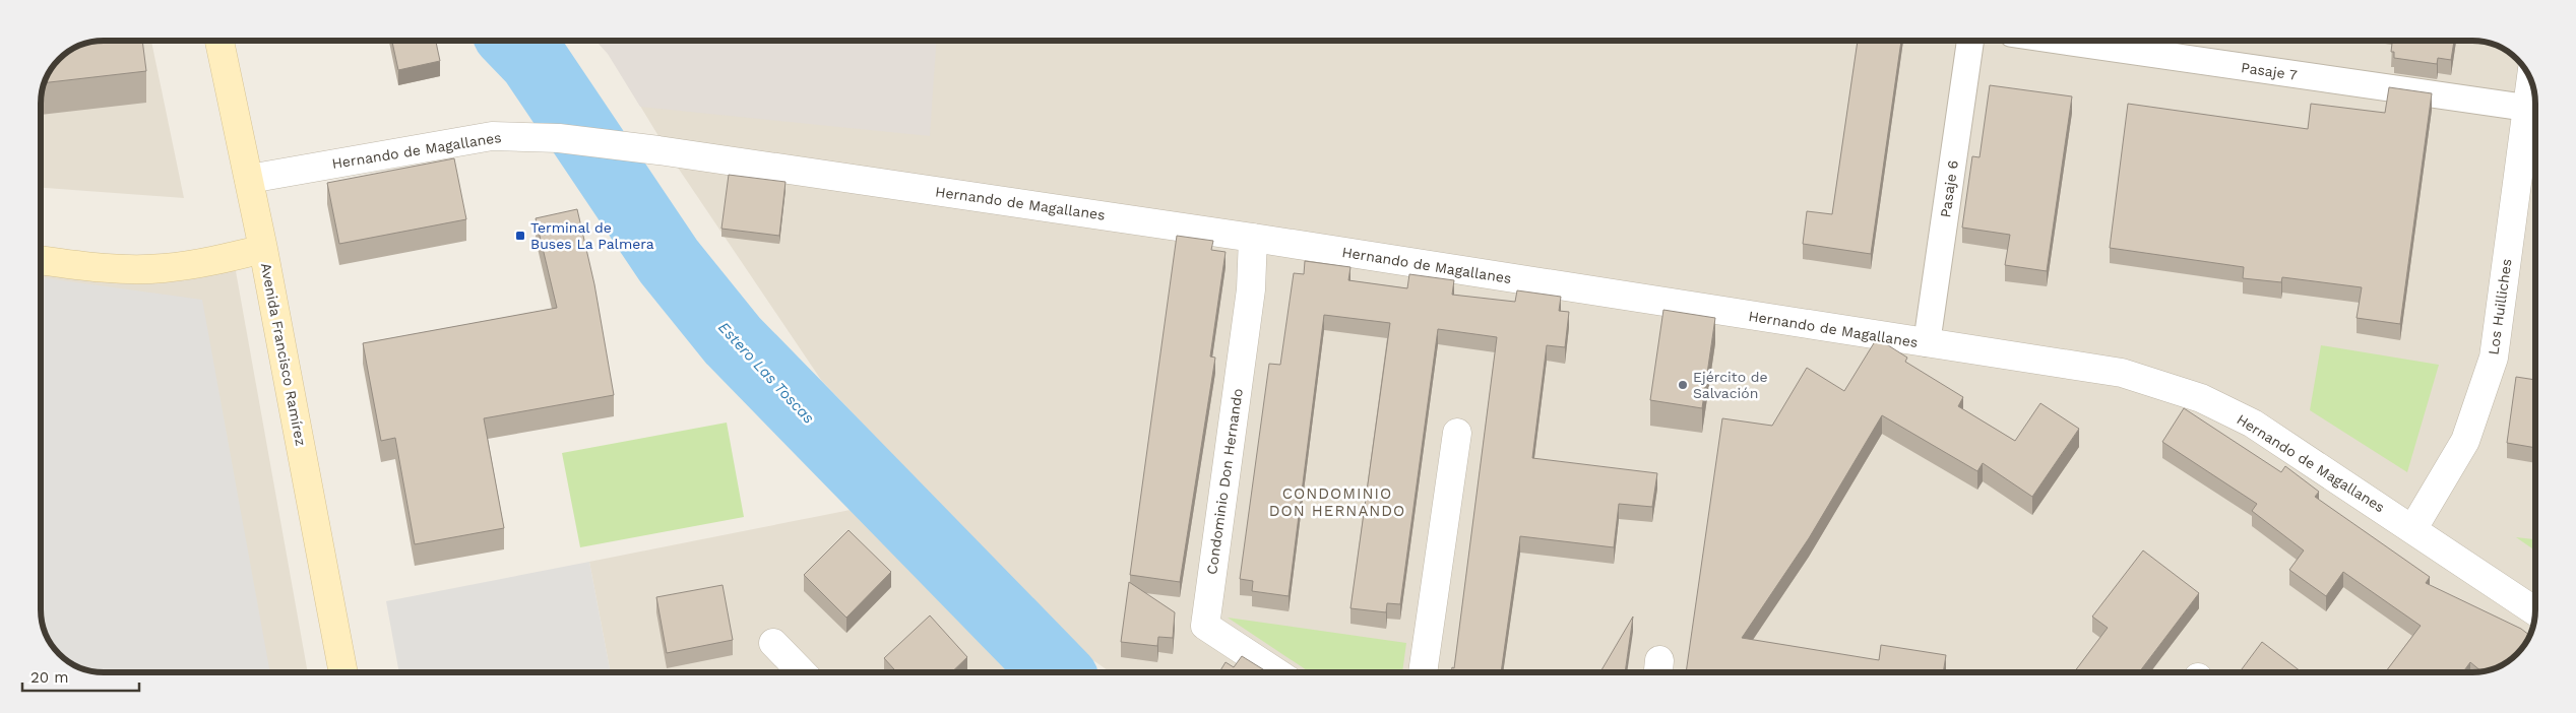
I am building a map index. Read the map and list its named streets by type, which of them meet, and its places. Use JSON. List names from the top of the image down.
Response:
{
  "streets": {
    "main road": ["Avenida Francisco Ramírez"],
    "street": [
      "Pasaje 7",
      "Hernando de Magallanes",
      "Pasaje 6",
      "Los Huilliches",
      "Condominio Don Hernando"
    ]
  },
  "crossings": [
    ["Pasaje 7", "Los Huilliches"],
    ["Hernando de Magallanes", "Pasaje 6"],
    ["Hernando de Magallanes", "Los Huilliches"],
    ["Hernando de Magallanes", "Avenida Francisco Ramírez"],
    ["Hernando de Magallanes", "Condominio Don Hernando"]
  ],
  "districts": ["CONDOMINIO DON HERNANDO"],
  "water": ["Estero Las Toscas"],
  "places": {
    "transit": ["Terminal de Buses La Palmera"],
    "other": ["Ejército de Salvación"]
  },
  "scale_bar": "20 m"
}
